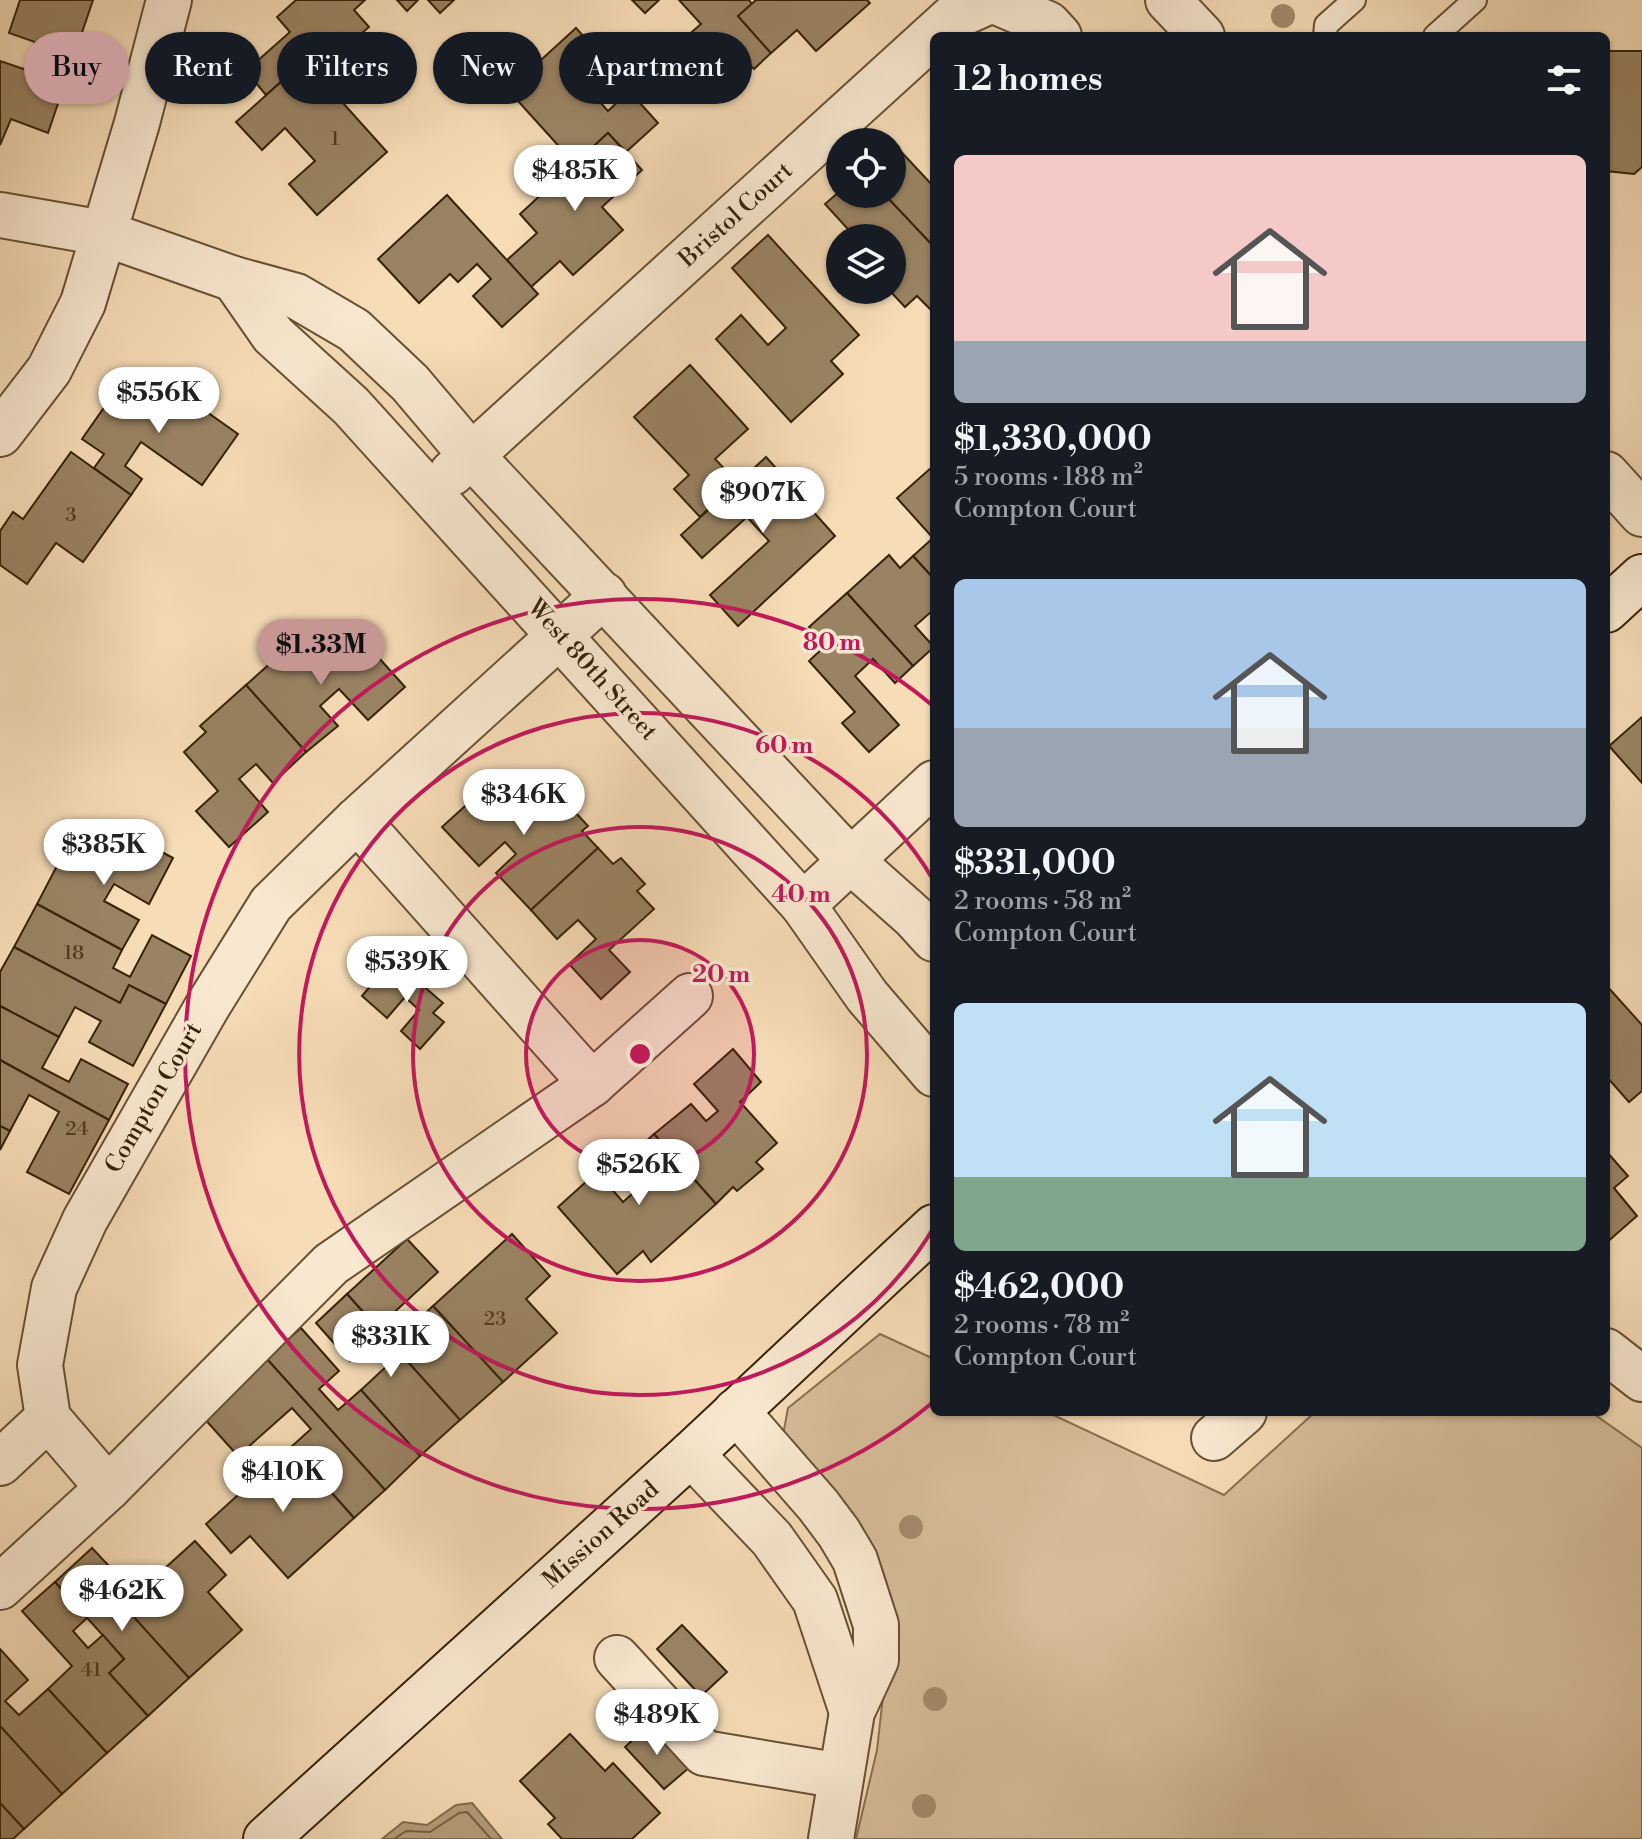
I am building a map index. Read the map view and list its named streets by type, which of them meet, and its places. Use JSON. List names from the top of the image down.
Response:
{
  "streets": {
    "street": [
      "Bristol Court",
      "West 80th Street",
      "Compton Court",
      "Mission Road"
    ]
  },
  "crossings": [
    ["Bristol Court", "West 80th Street"],
    ["West 80th Street", "Compton Court"]
  ],
  "house_numbers": [
    "1",
    "3",
    "18",
    "24",
    "23",
    "41"
  ],
  "page": {
    "chip": [
      "Buy",
      "Rent",
      "Filters",
      "New",
      "Apartment"
    ],
    "heading": "12 homes",
    "list": [
      {
        "name": "$1,330,000",
        "note": "5 rooms · 188 m² · Compton Court"
      },
      {
        "name": "$331,000",
        "note": "2 rooms · 58 m² · Compton Court"
      },
      {
        "name": "$462,000",
        "note": "2 rooms · 78 m² · Compton Court"
      }
    ],
    "price": [
      "$485K",
      "$556K",
      "$907K",
      "$1.33M",
      "$346K",
      "$385K",
      "$539K",
      "$526K",
      "$331K",
      "$410K",
      "$462K",
      "$489K"
    ]
  },
  "rings": [
    "80 m",
    "60 m",
    "40 m",
    "20 m"
  ]
}
